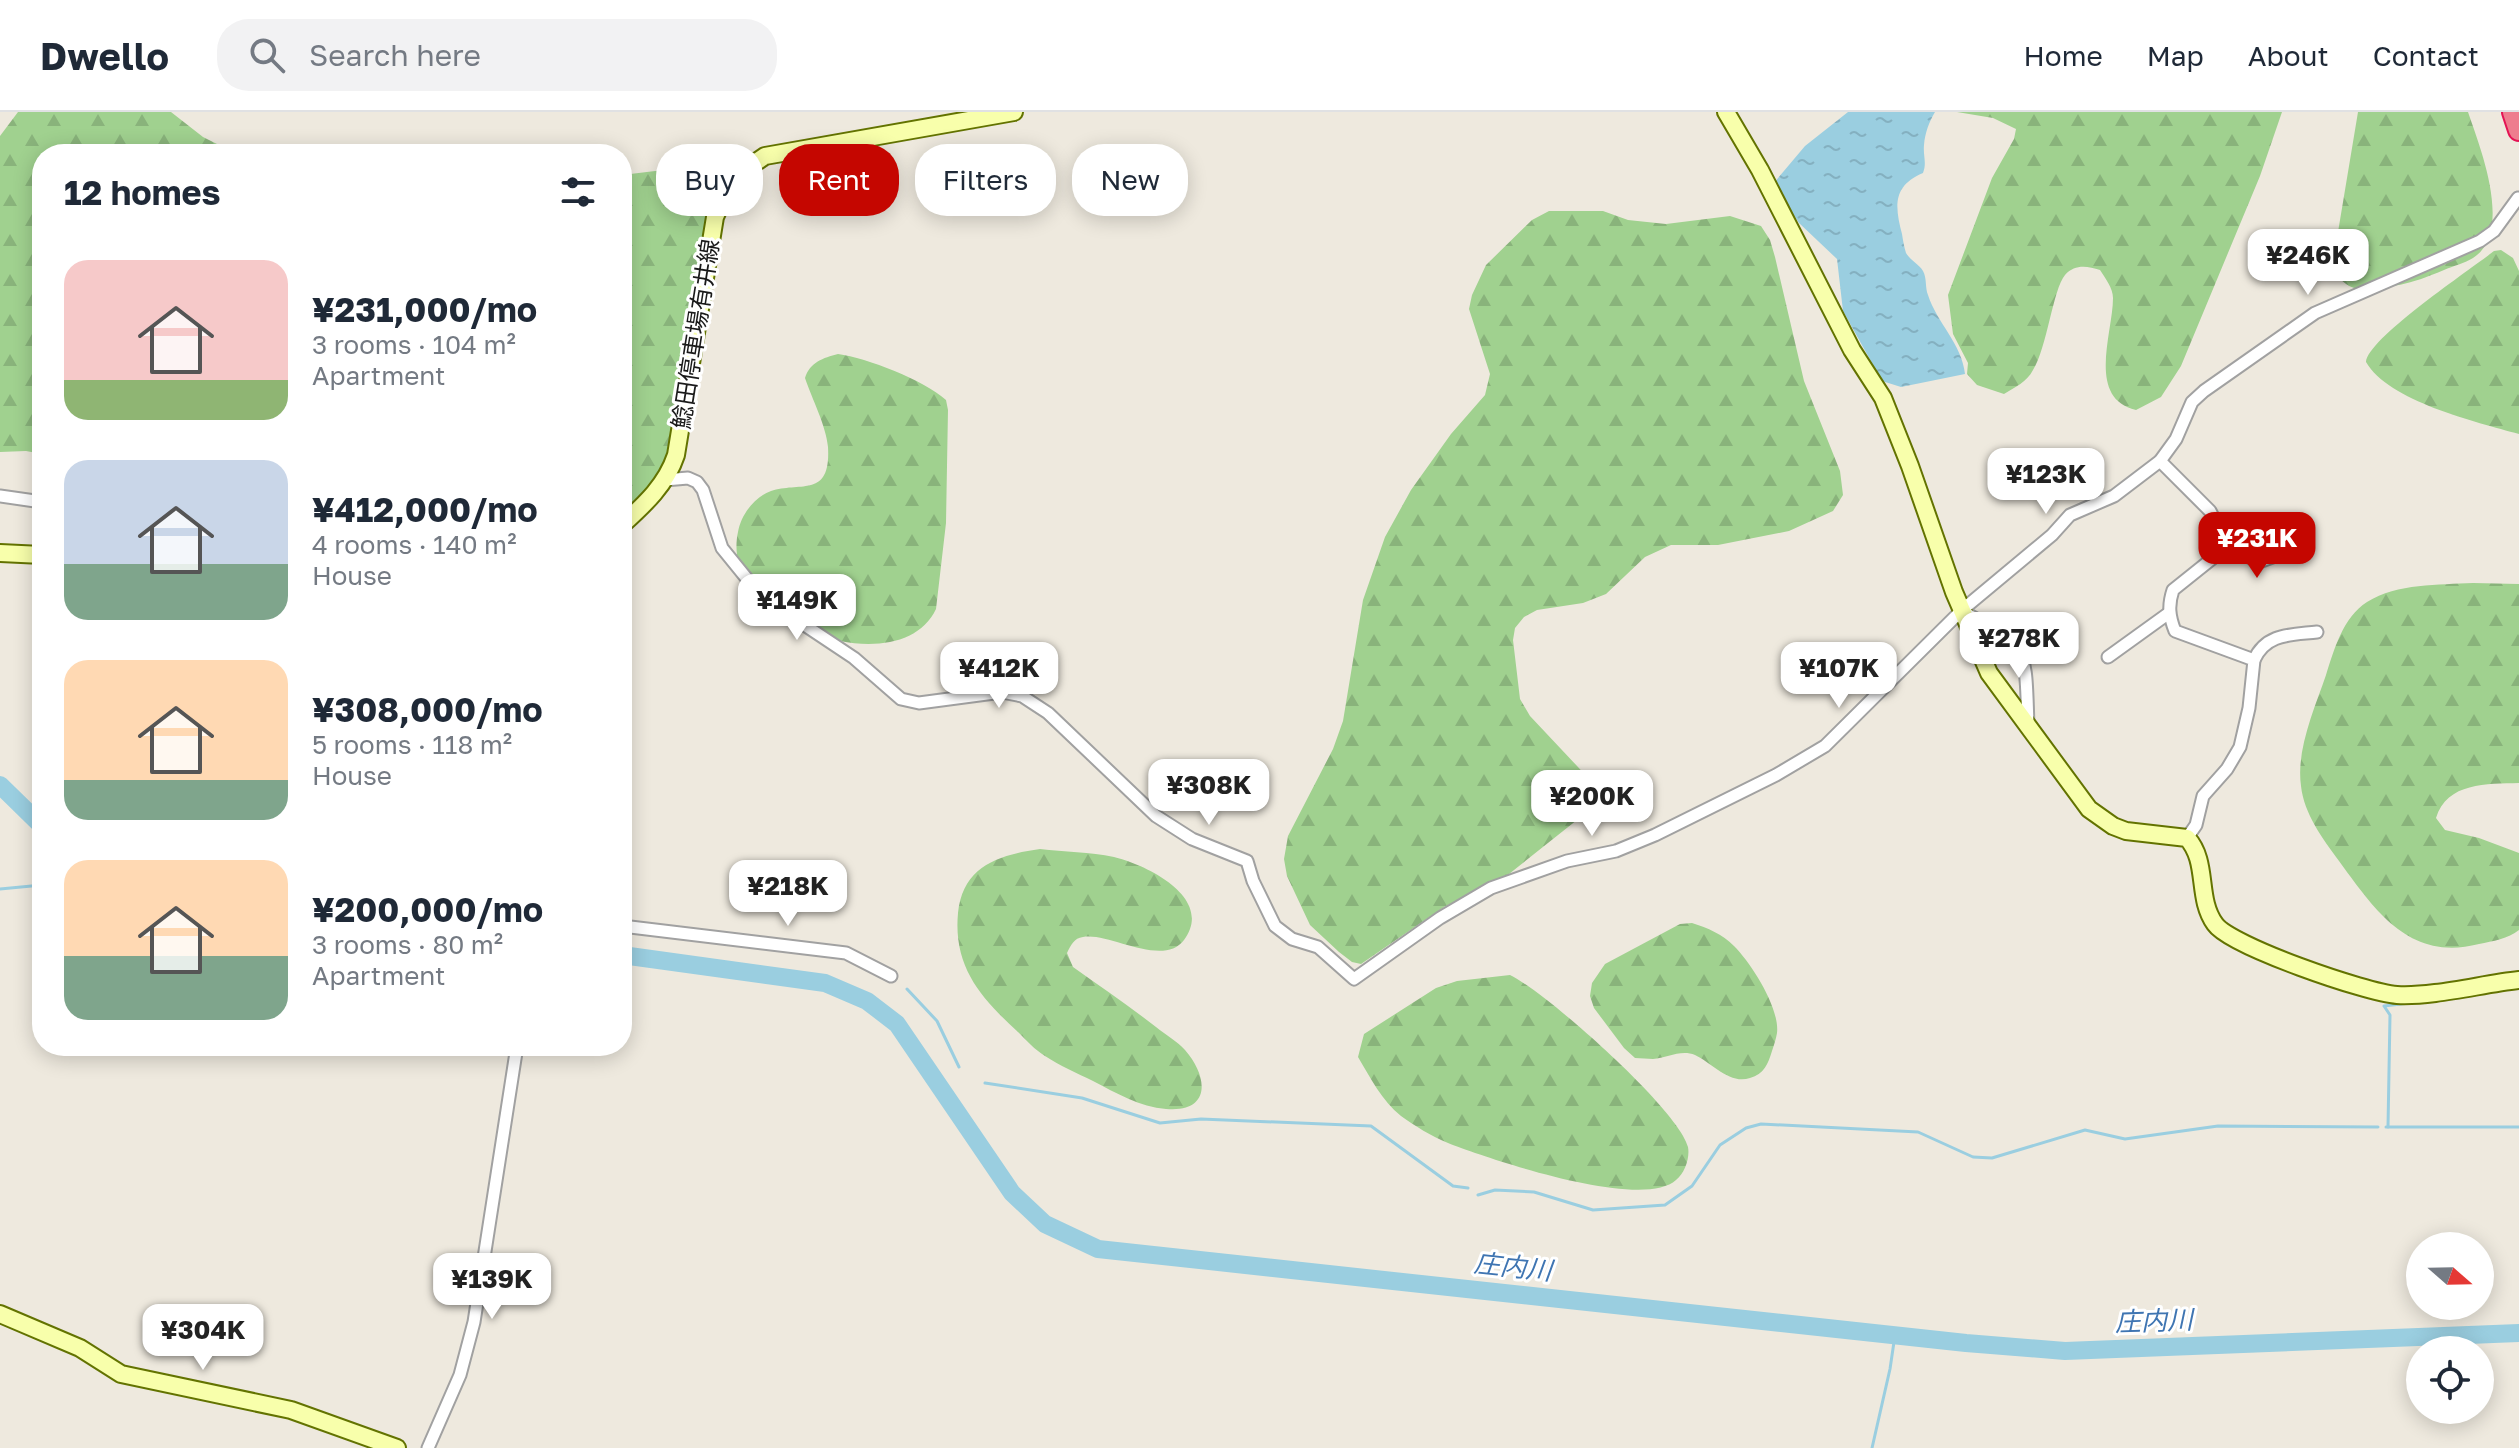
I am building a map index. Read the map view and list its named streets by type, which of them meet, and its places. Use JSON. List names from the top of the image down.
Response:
{
  "streets": {
    "street": ["鯰田停車場有井線"]
  },
  "water": ["庄内川"],
  "north": "right",
  "page": {
    "header": "Dwello",
    "search": "Search here",
    "nav": [
      "Home",
      "Map",
      "About",
      "Contact"
    ],
    "chip": [
      "Buy",
      "Rent",
      "Filters",
      "New"
    ],
    "heading": "12 homes",
    "price": [
      "¥246K",
      "¥123K",
      "¥231K",
      "¥149K",
      "¥278K",
      "¥412K",
      "¥107K",
      "¥308K",
      "¥200K",
      "¥218K",
      "¥139K",
      "¥304K"
    ],
    "list": [
      {
        "name": "¥231,000/mo",
        "note": "3 rooms · 104 m² · Apartment"
      },
      {
        "name": "¥412,000/mo",
        "note": "4 rooms · 140 m² · House"
      },
      {
        "name": "¥308,000/mo",
        "note": "5 rooms · 118 m² · House"
      },
      {
        "name": "¥200,000/mo",
        "note": "3 rooms · 80 m² · Apartment"
      }
    ]
  }
}
